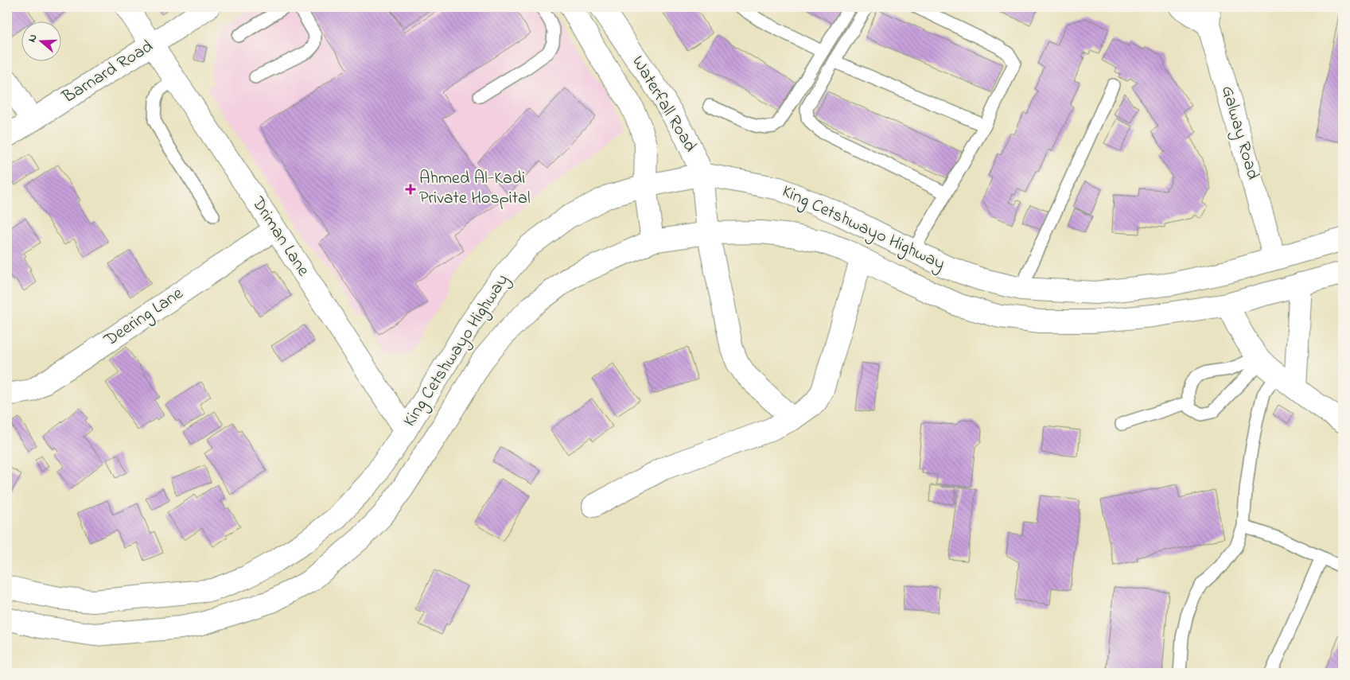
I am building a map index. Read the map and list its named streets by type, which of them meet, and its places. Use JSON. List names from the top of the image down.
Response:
{
  "streets": {
    "main road": [
      "Barnard Road",
      "Waterfall Road",
      "Galway Road",
      "King Cetshwayo Highway",
      "Driman Lane",
      "Deering Lane"
    ]
  },
  "crossings": [
    ["Barnard Road", "Driman Lane"],
    ["Waterfall Road", "King Cetshwayo Highway"],
    ["Galway Road", "King Cetshwayo Highway"],
    ["King Cetshwayo Highway", "Driman Lane"],
    ["Driman Lane", "Deering Lane"]
  ],
  "places": {
    "health": ["Ahmed Al-Kadi Private Hospital"]
  },
  "north": "left"
}
